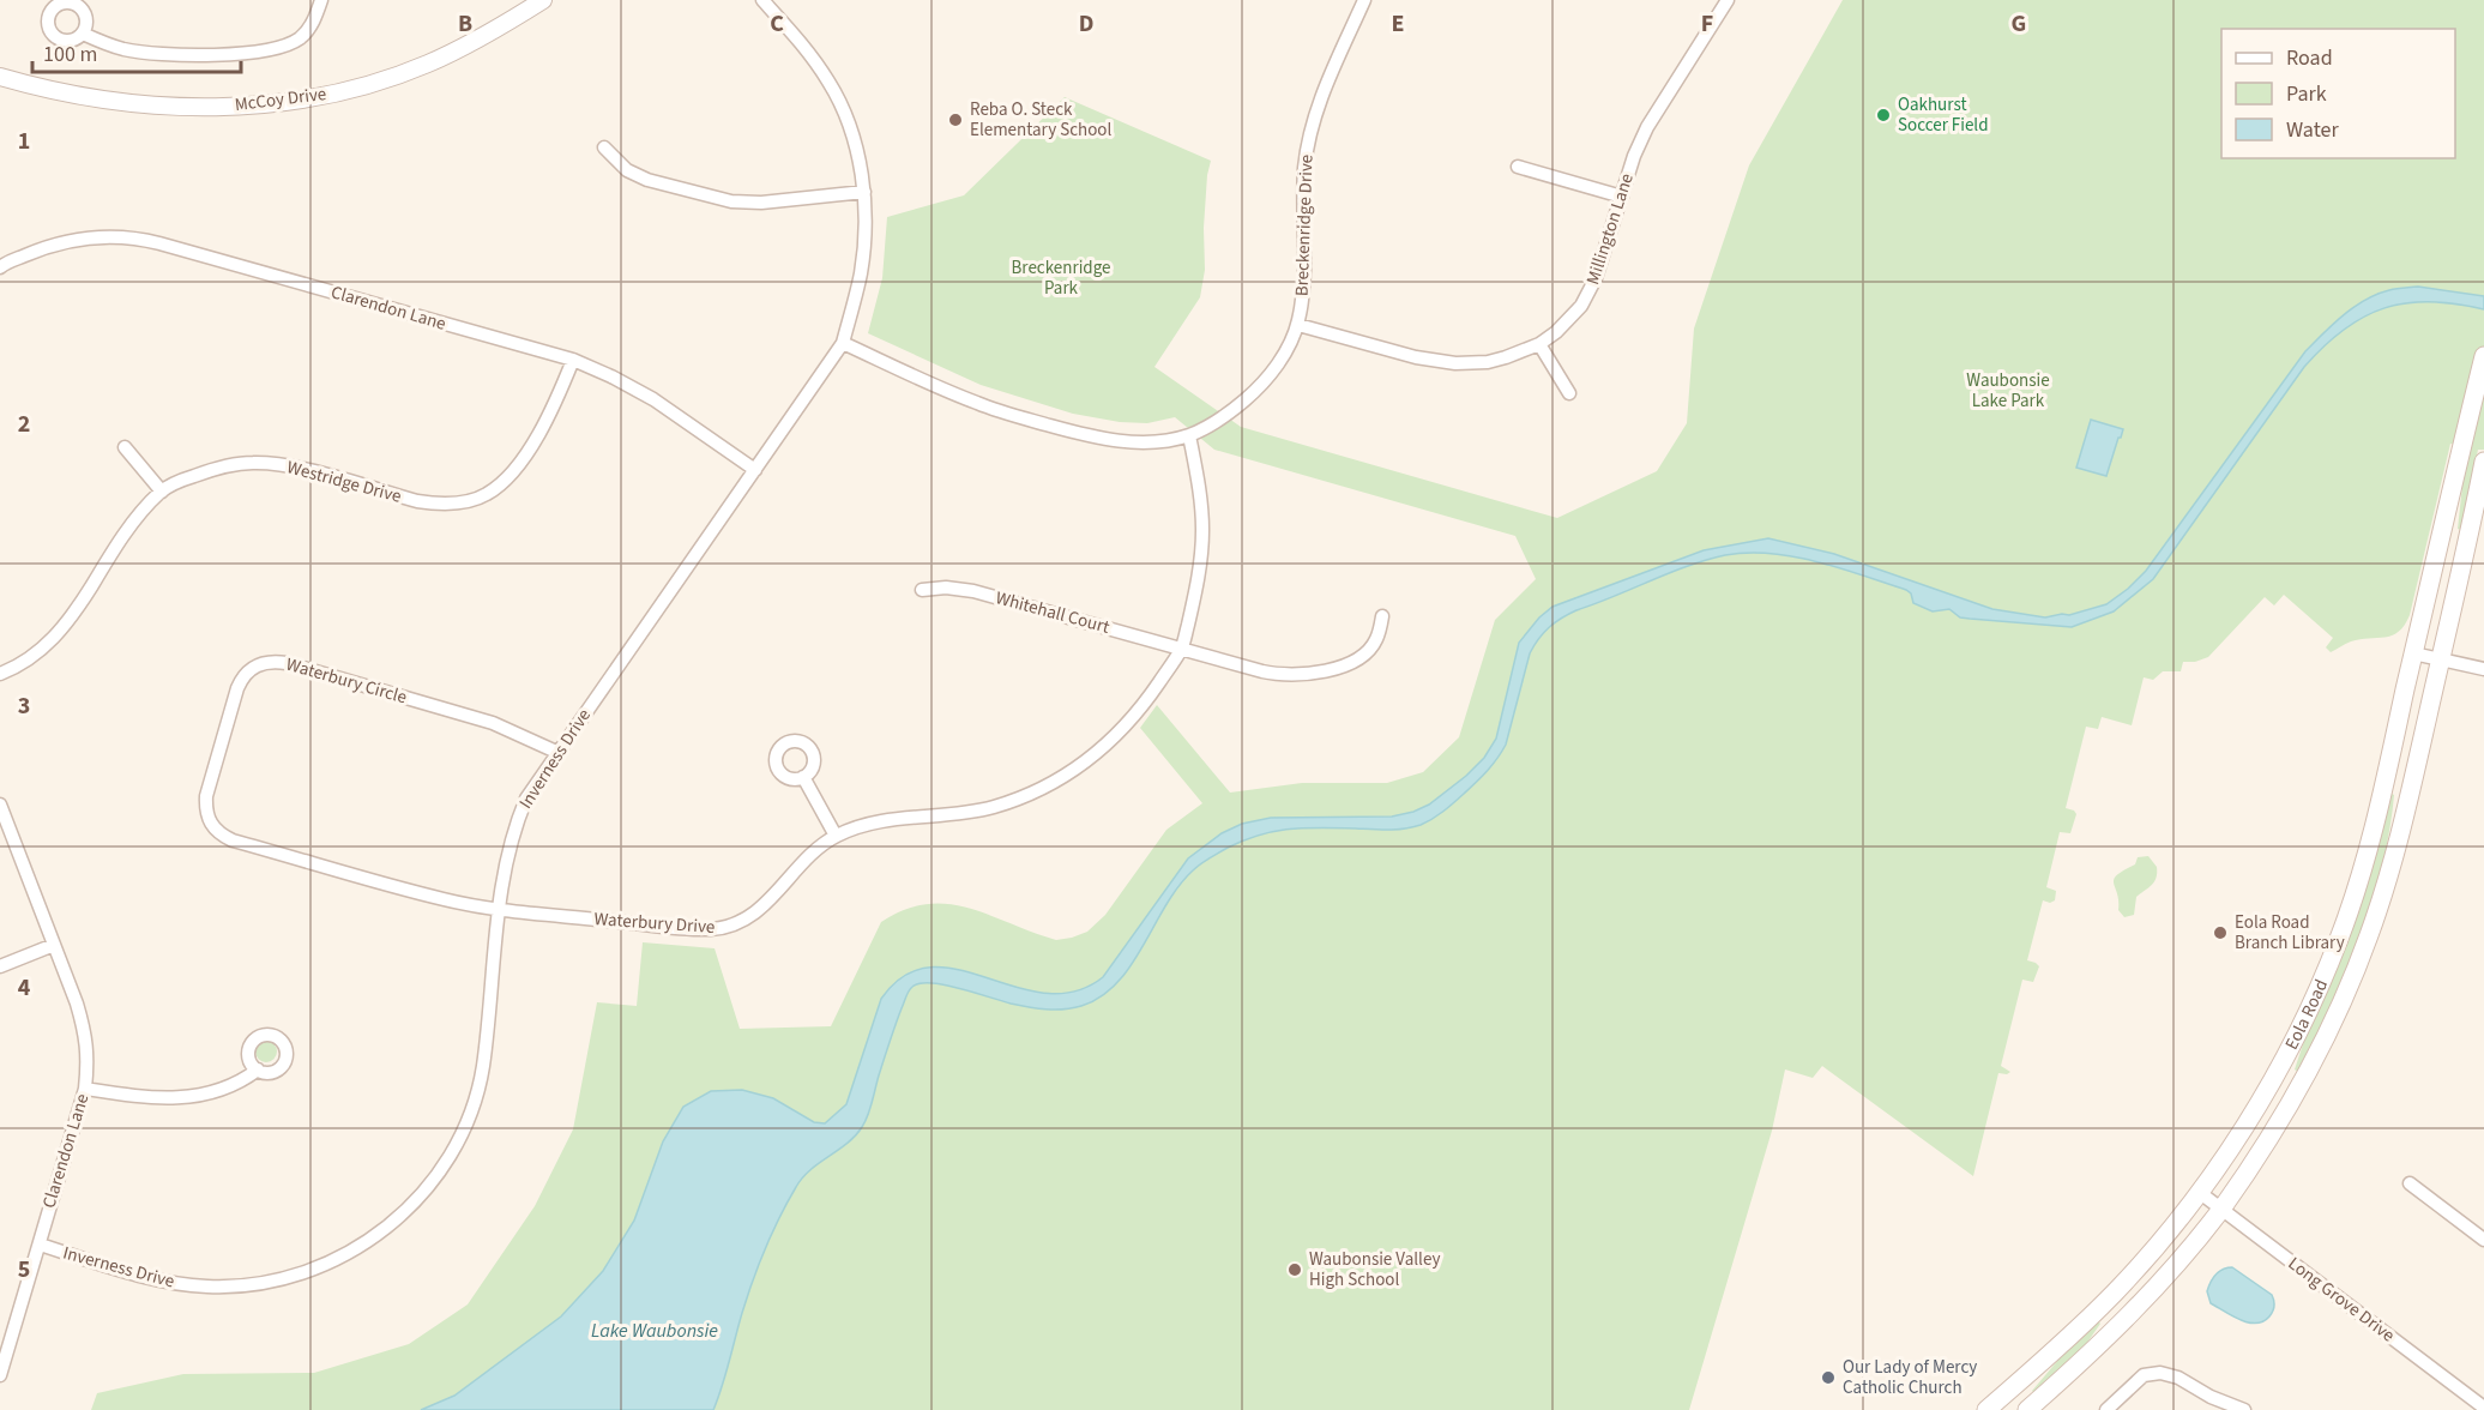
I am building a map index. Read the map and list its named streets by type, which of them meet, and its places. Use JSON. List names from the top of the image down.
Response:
{
  "streets": {
    "main road": ["Eola Road"],
    "street": [
      "McCoy Drive",
      "Breckenridge Drive",
      "Millington Lane",
      "Clarendon Lane",
      "Westridge Drive",
      "Whitehall Court",
      "Waterbury Circle",
      "Inverness Drive",
      "Waterbury Drive",
      "Long Grove Drive"
    ]
  },
  "crossings": [
    ["Breckenridge Drive", "Millington Lane"],
    ["Breckenridge Drive", "Inverness Drive"],
    ["Breckenridge Drive", "Waterbury Drive"],
    ["Clarendon Lane", "Westridge Drive"],
    ["Clarendon Lane", "Inverness Drive"],
    ["Whitehall Court", "Waterbury Drive"],
    ["Waterbury Circle", "Inverness Drive"],
    ["Waterbury Circle", "Waterbury Drive"],
    ["Inverness Drive", "Waterbury Drive"],
    ["Eola Road", "Long Grove Drive"]
  ],
  "water": ["Lake Waubonsie"],
  "parks": ["Breckenridge Park", "Waubonsie Lake Park"],
  "places": [
    "Oakhurst Soccer Field",
    "Reba O. Steck Elementary School",
    "Eola Road Branch Library",
    "Waubonsie Valley High School",
    "Our Lady of Mercy Catholic Church"
  ],
  "legend": ["Road", "Park", "Water"],
  "scale_bar": "100 m",
  "grid": {
    "columns": [
      "B",
      "C",
      "D",
      "E",
      "F",
      "G"
    ],
    "rows": [
      "1",
      "2",
      "3",
      "4",
      "5"
    ]
  }
}
